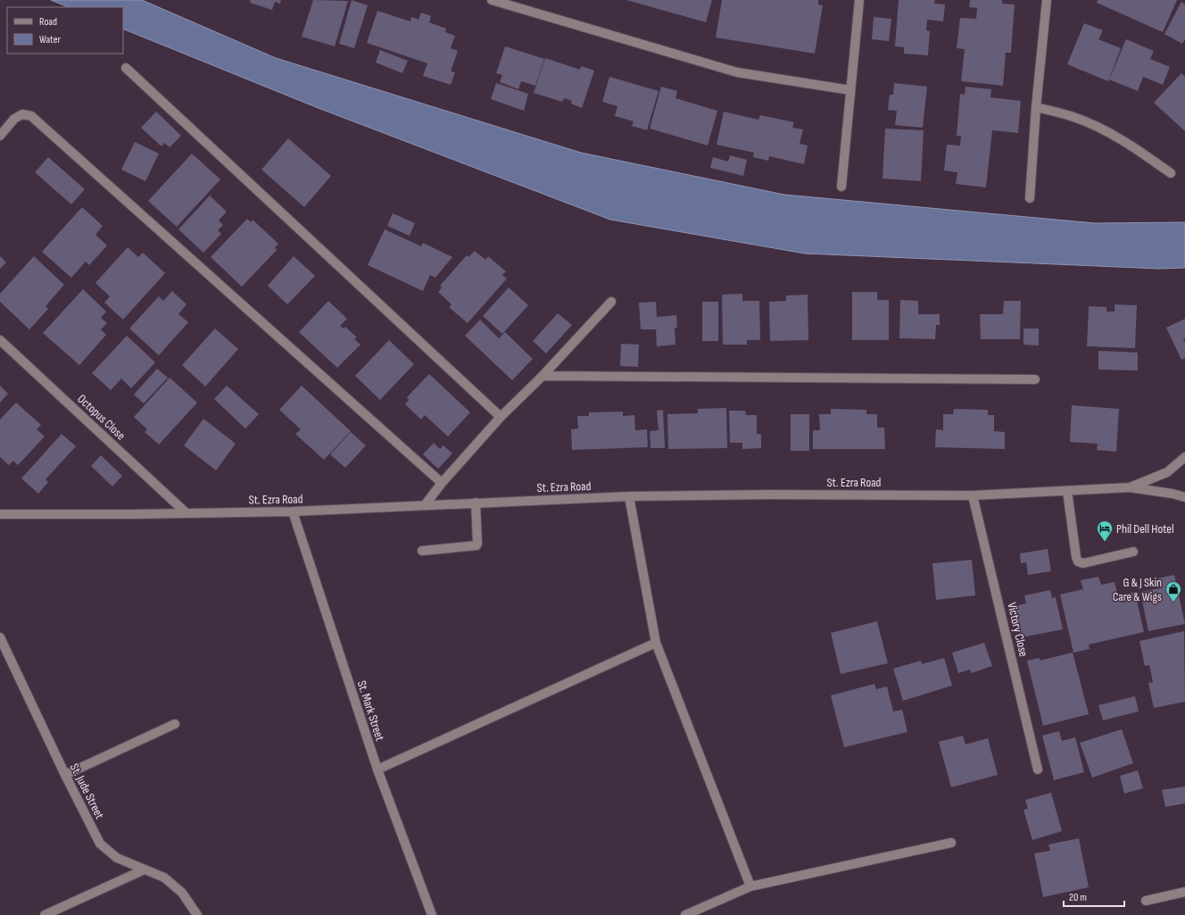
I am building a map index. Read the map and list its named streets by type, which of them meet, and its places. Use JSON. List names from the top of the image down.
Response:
{
  "streets": {
    "street": [
      "Octopus Close",
      "St. Ezra Road",
      "Victory Close",
      "St. Mark Street",
      "St. Jude Street"
    ]
  },
  "crossings": [
    ["Octopus Close", "St. Ezra Road"],
    ["St. Ezra Road", "Victory Close"],
    ["St. Ezra Road", "St. Mark Street"]
  ],
  "places": {
    "hotel": ["Phil Dell Hotel"],
    "shop": ["G & J Skin Care & Wigs"]
  },
  "legend": ["Road", "Water"],
  "scale_bar": "20 m"
}
